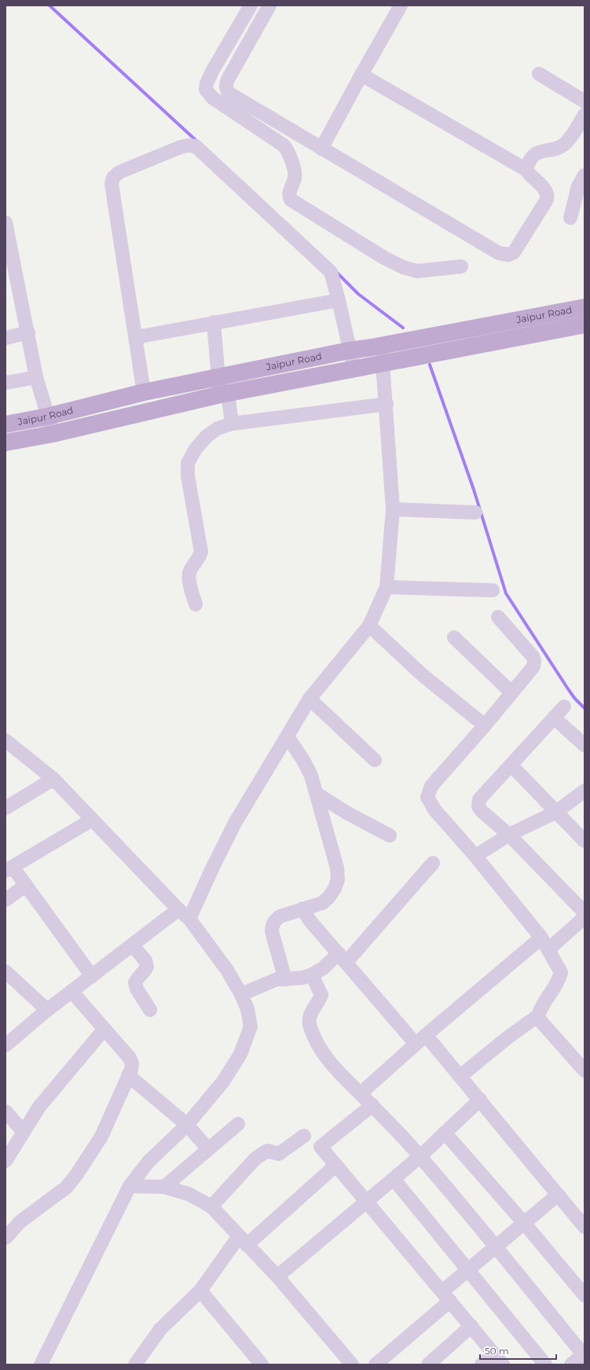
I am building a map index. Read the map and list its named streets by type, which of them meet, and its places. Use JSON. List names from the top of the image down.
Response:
{
  "streets": {
    "main road": ["Jaipur Road"]
  },
  "scale_bar": "50 m"
}
